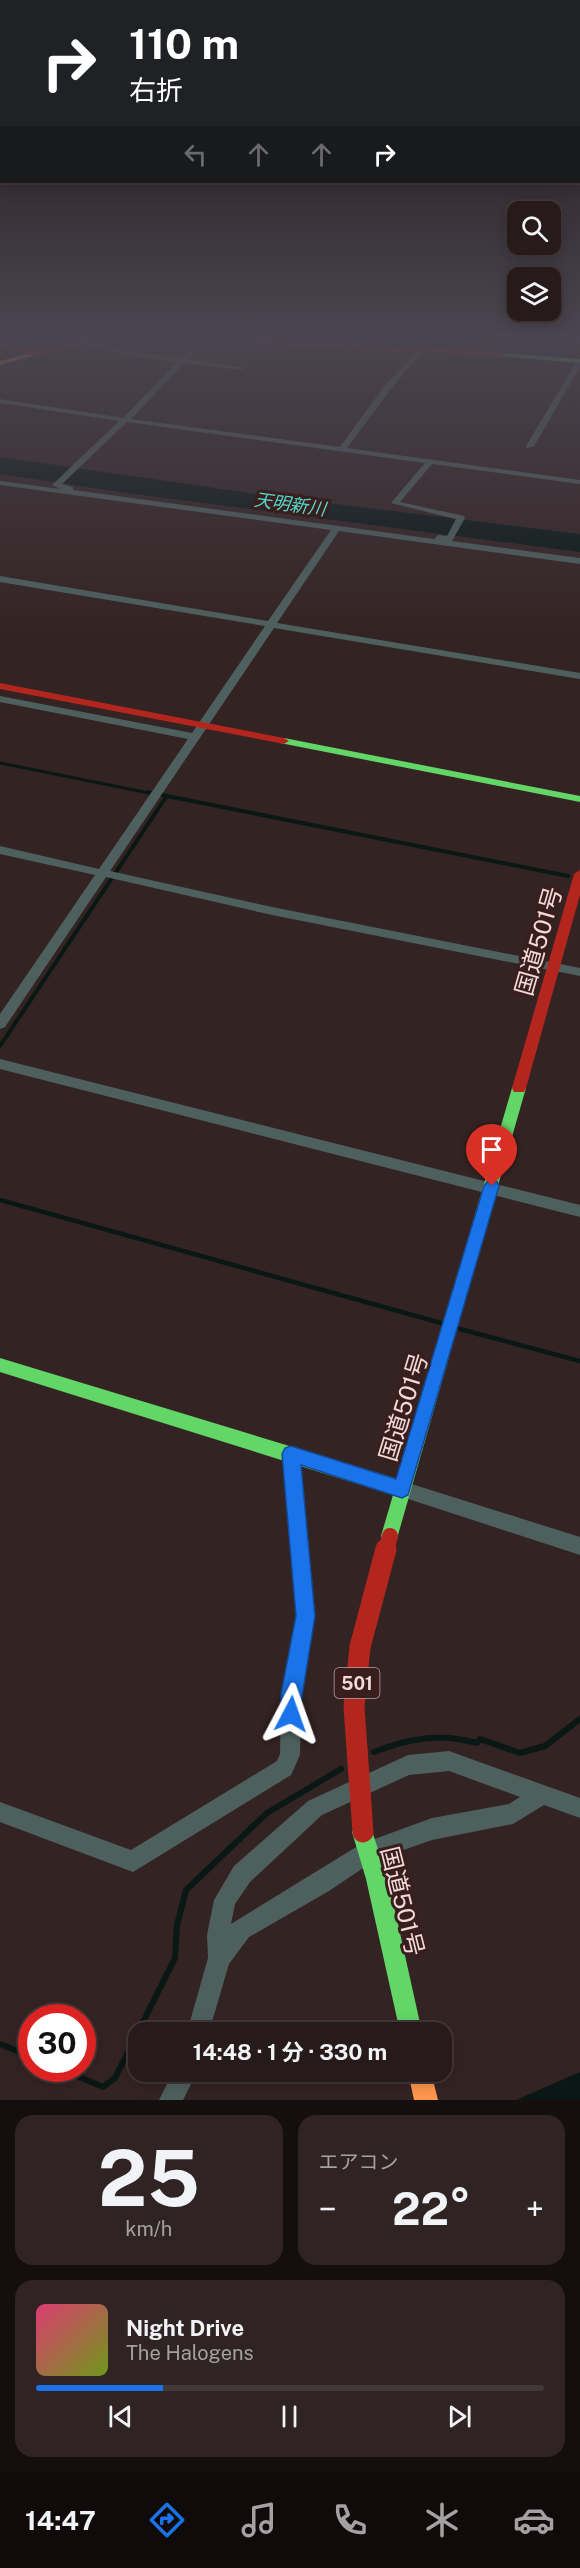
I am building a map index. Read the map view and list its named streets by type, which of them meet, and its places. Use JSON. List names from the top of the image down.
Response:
{
  "streets": {
    "main road": ["国道501号", "501"]
  },
  "water": ["天明新川"],
  "page": {
    "turn": ["110 m", "右折"],
    "limit": "30",
    "trip": "14:48 · 1 分 · 330 m",
    "tile": [
      ["25", "km/h"],
      "エアコン"
    ],
    "heat": ["−", "22°", "+"],
    "song": ["Night Drive", "The Halogens"],
    "tabs": "14:47"
  }
}
